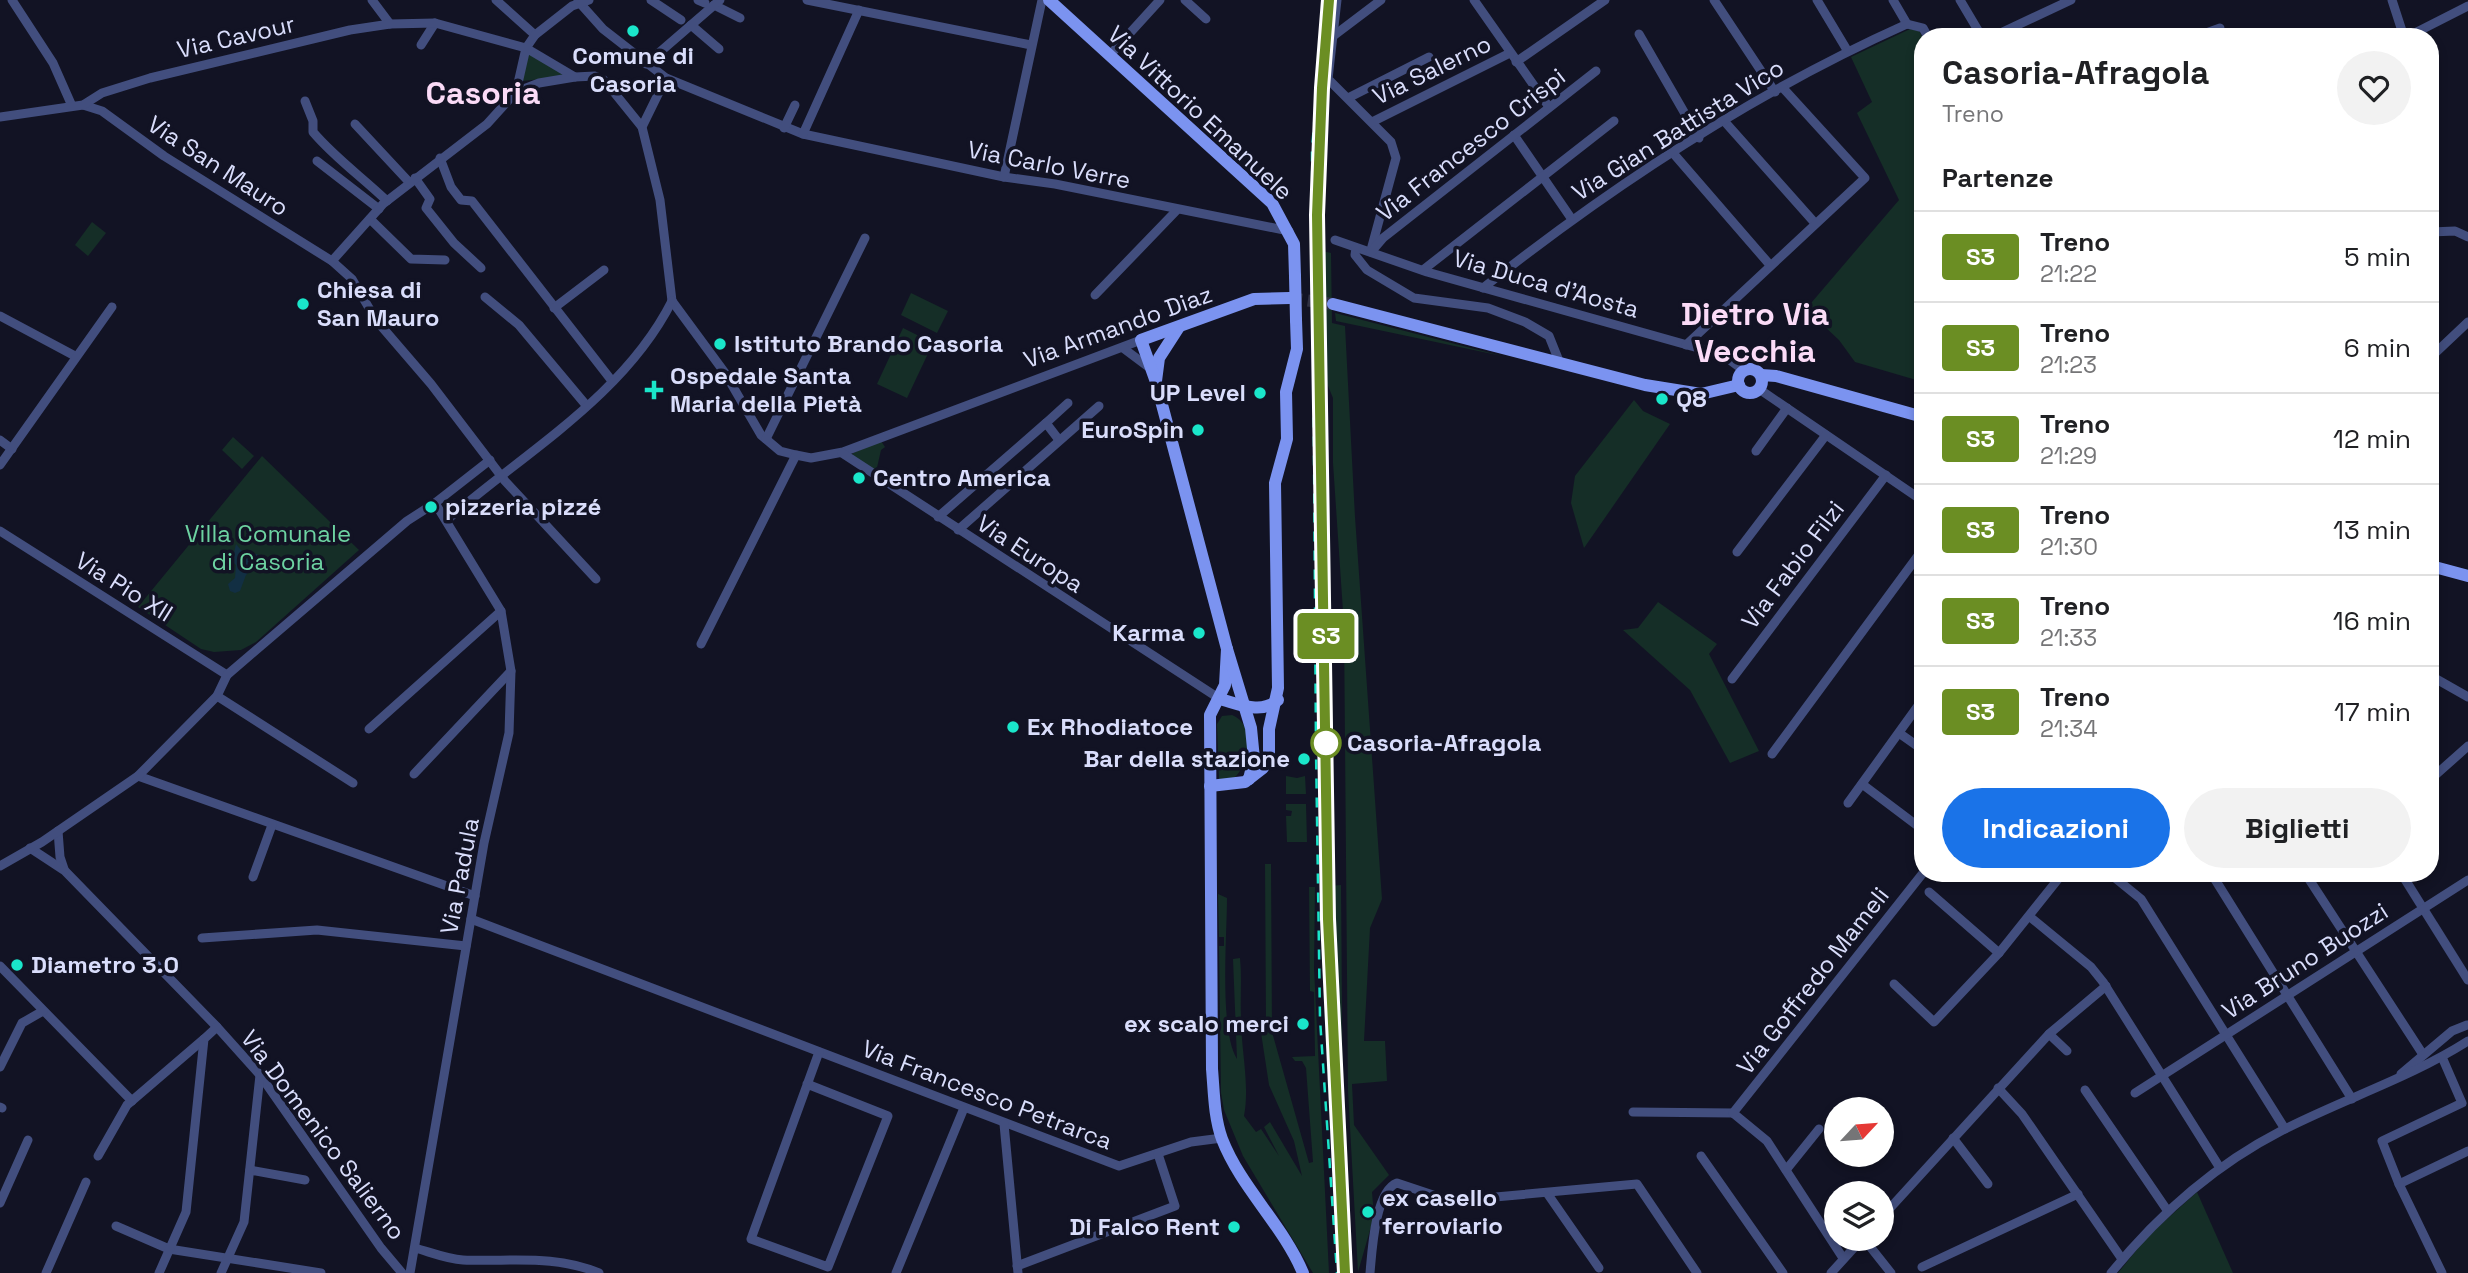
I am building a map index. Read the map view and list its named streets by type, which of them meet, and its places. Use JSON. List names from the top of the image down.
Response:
{
  "streets": {
    "street": [
      "Via Cavour",
      "Via Salerno",
      "Via Vittorio Emanuele",
      "Via Gian Battista Vico",
      "Via Francesco Crispi",
      "Via Carlo Verre",
      "Via San Mauro",
      "Via Duca d'Aosta",
      "Via Armando Diaz",
      "Via Europa",
      "Via Fabio Filzi",
      "Via Pio XII",
      "Via Padula",
      "Via Bruno Buozzi",
      "Via Goffredo Mameli",
      "Via Francesco Petrarca",
      "Via Domenico Salierno"
    ]
  },
  "crossings": [
    ["Via Cavour", "Via San Mauro"],
    ["Via Vittorio Emanuele", "Via Carlo Verre"],
    ["Via Gian Battista Vico", "Via Duca d'Aosta"],
    ["Via Francesco Crispi", "Via Duca d'Aosta"],
    ["Via Armando Diaz", "Via Europa"],
    ["Via Padula", "Via Francesco Petrarca"]
  ],
  "districts": ["Casoria", "Dietro Via Vecchia"],
  "parks": ["Villa Comunale di Casoria"],
  "places": {
    "other": [
      "Comune di Casoria",
      "Chiesa di San Mauro",
      "Istituto Brando Casoria",
      "UP Level",
      "Q8",
      "EuroSpin",
      "Centro America",
      "pizzeria pizzé",
      "Karma",
      "Ex Rhodiatoce",
      "Casoria-Afragola",
      "Bar della stazione",
      "Diametro 3.0",
      "ex scalo merci",
      "ex casello ferroviario",
      "Di Falco Rent"
    ],
    "health": ["Ospedale Santa Maria della Pietà"]
  },
  "north": "top right",
  "page": {
    "on_map": "S3",
    "heading": [
      ["Casoria-Afragola", "Treno"],
      "Partenze"
    ],
    "list": [
      {
        "mark": "S3",
        "name": "Treno",
        "note": "21:22",
        "value": "5 min"
      },
      {
        "mark": "S3",
        "name": "Treno",
        "note": "21:23",
        "value": "6 min"
      },
      {
        "mark": "S3",
        "name": "Treno",
        "note": "21:29",
        "value": "12 min"
      },
      {
        "mark": "S3",
        "name": "Treno",
        "note": "21:30",
        "value": "13 min"
      },
      {
        "mark": "S3",
        "name": "Treno",
        "note": "21:33",
        "value": "16 min"
      },
      {
        "mark": "S3",
        "name": "Treno",
        "note": "21:34",
        "value": "17 min"
      }
    ],
    "buttons": ["Indicazioni", "Biglietti"]
  }
}
